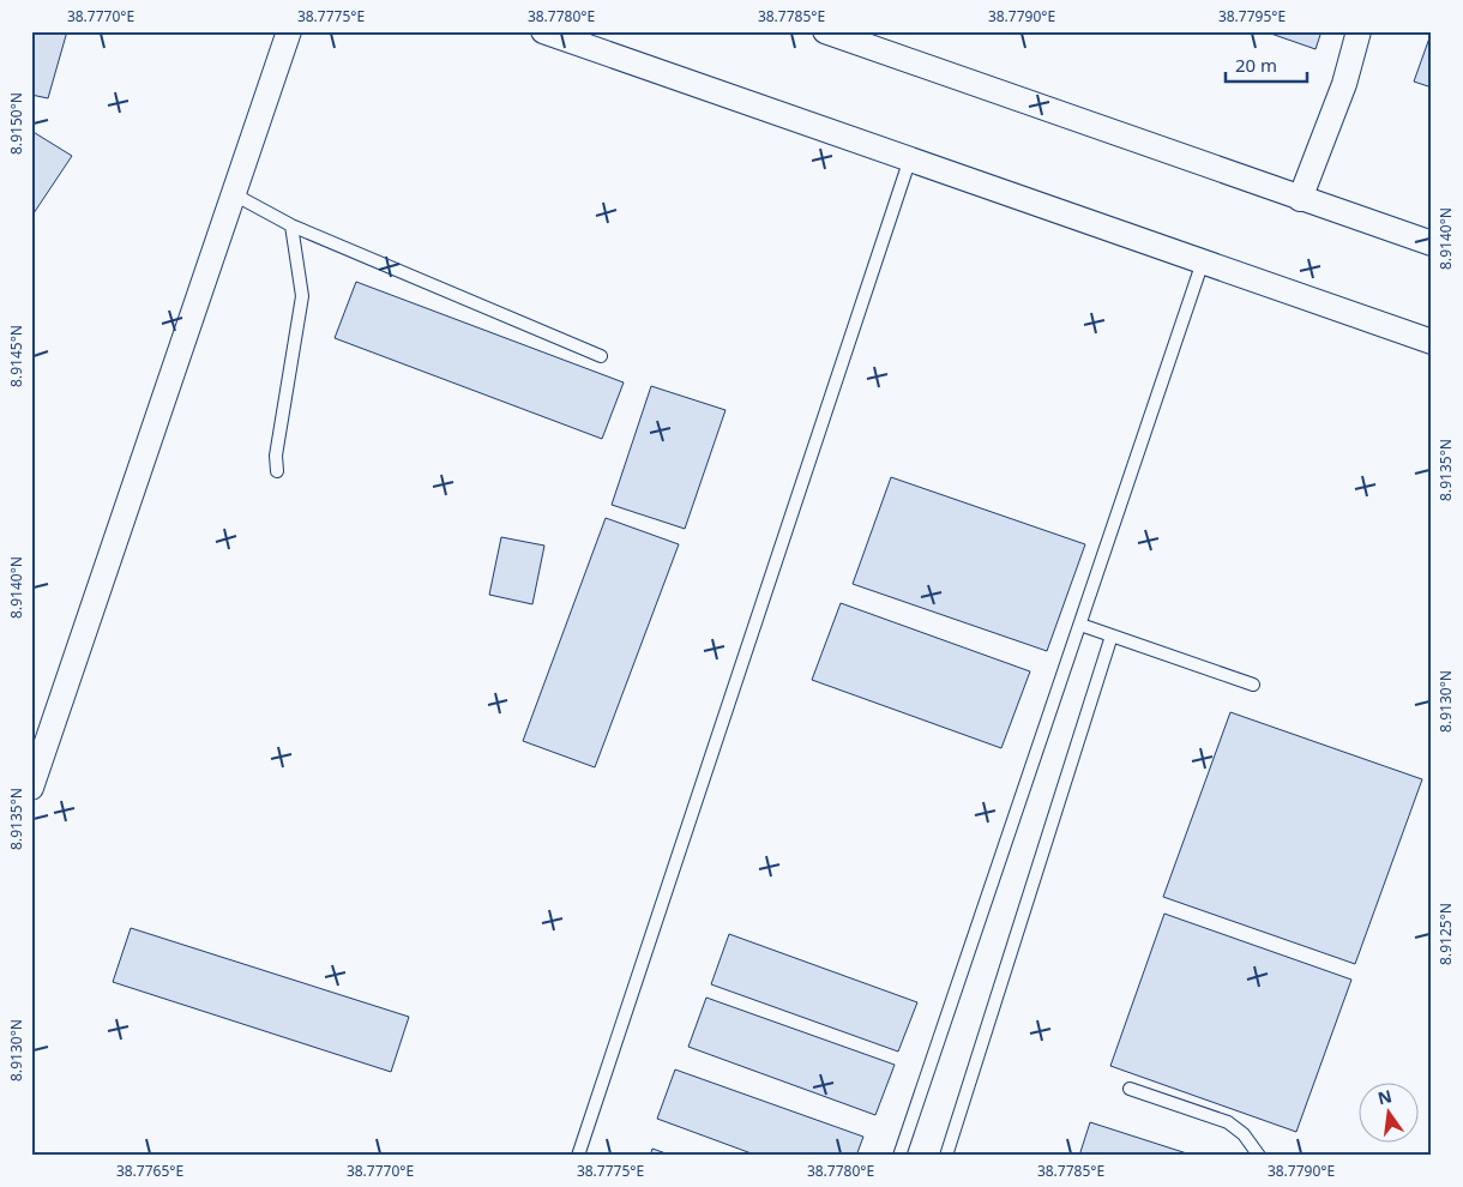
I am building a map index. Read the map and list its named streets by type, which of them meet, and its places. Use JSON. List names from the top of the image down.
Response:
{
  "scale_bar": "20 m",
  "north": "top",
  "coordinates": [
    "38.7770°E",
    "38.7775°E",
    "38.7780°E",
    "38.7785°E",
    "38.7790°E",
    "38.7795°E",
    "8.9150°N",
    "8.9140°N",
    "8.9145°N",
    "8.9135°N",
    "8.9130°N",
    "8.9125°N",
    "38.7765°E"
  ]
}
